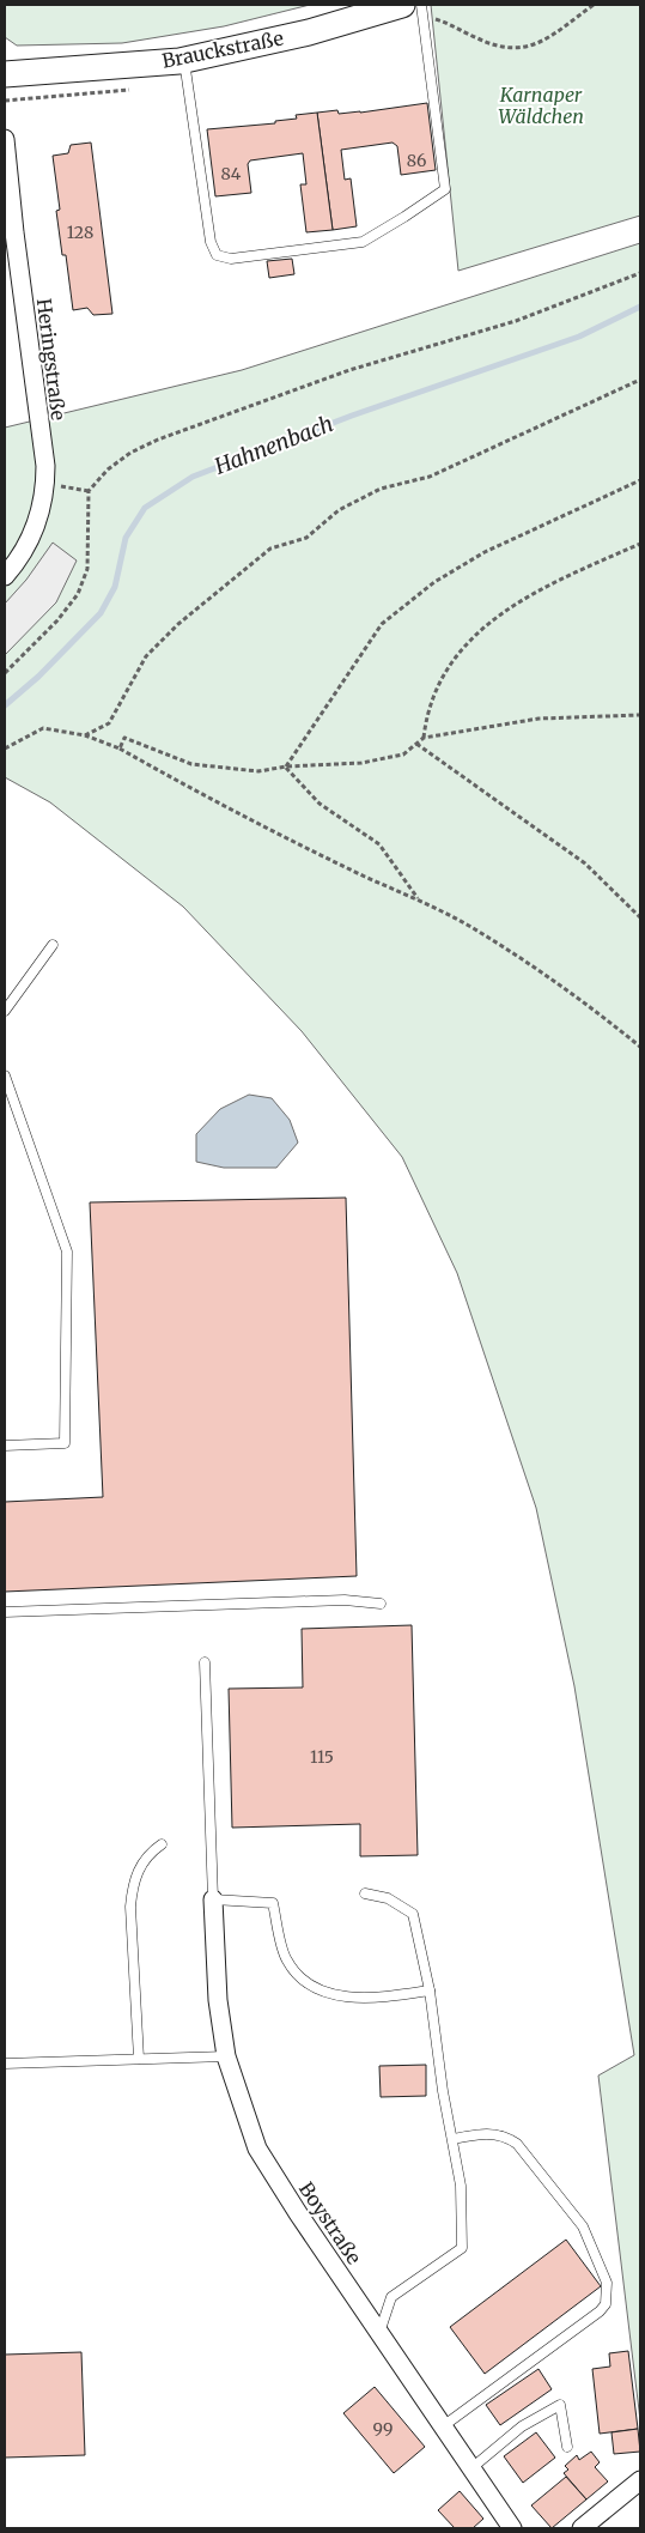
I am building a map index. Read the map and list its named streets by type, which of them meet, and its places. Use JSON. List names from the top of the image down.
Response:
{
  "streets": {
    "main road": ["Brauckstraße"],
    "street": ["Heringstraße", "Boystraße"]
  },
  "water": ["Hahnenbach"],
  "parks": ["Karnaper Wäldchen"],
  "house_numbers": [
    "86",
    "84",
    "128",
    "115",
    "99"
  ]
}
